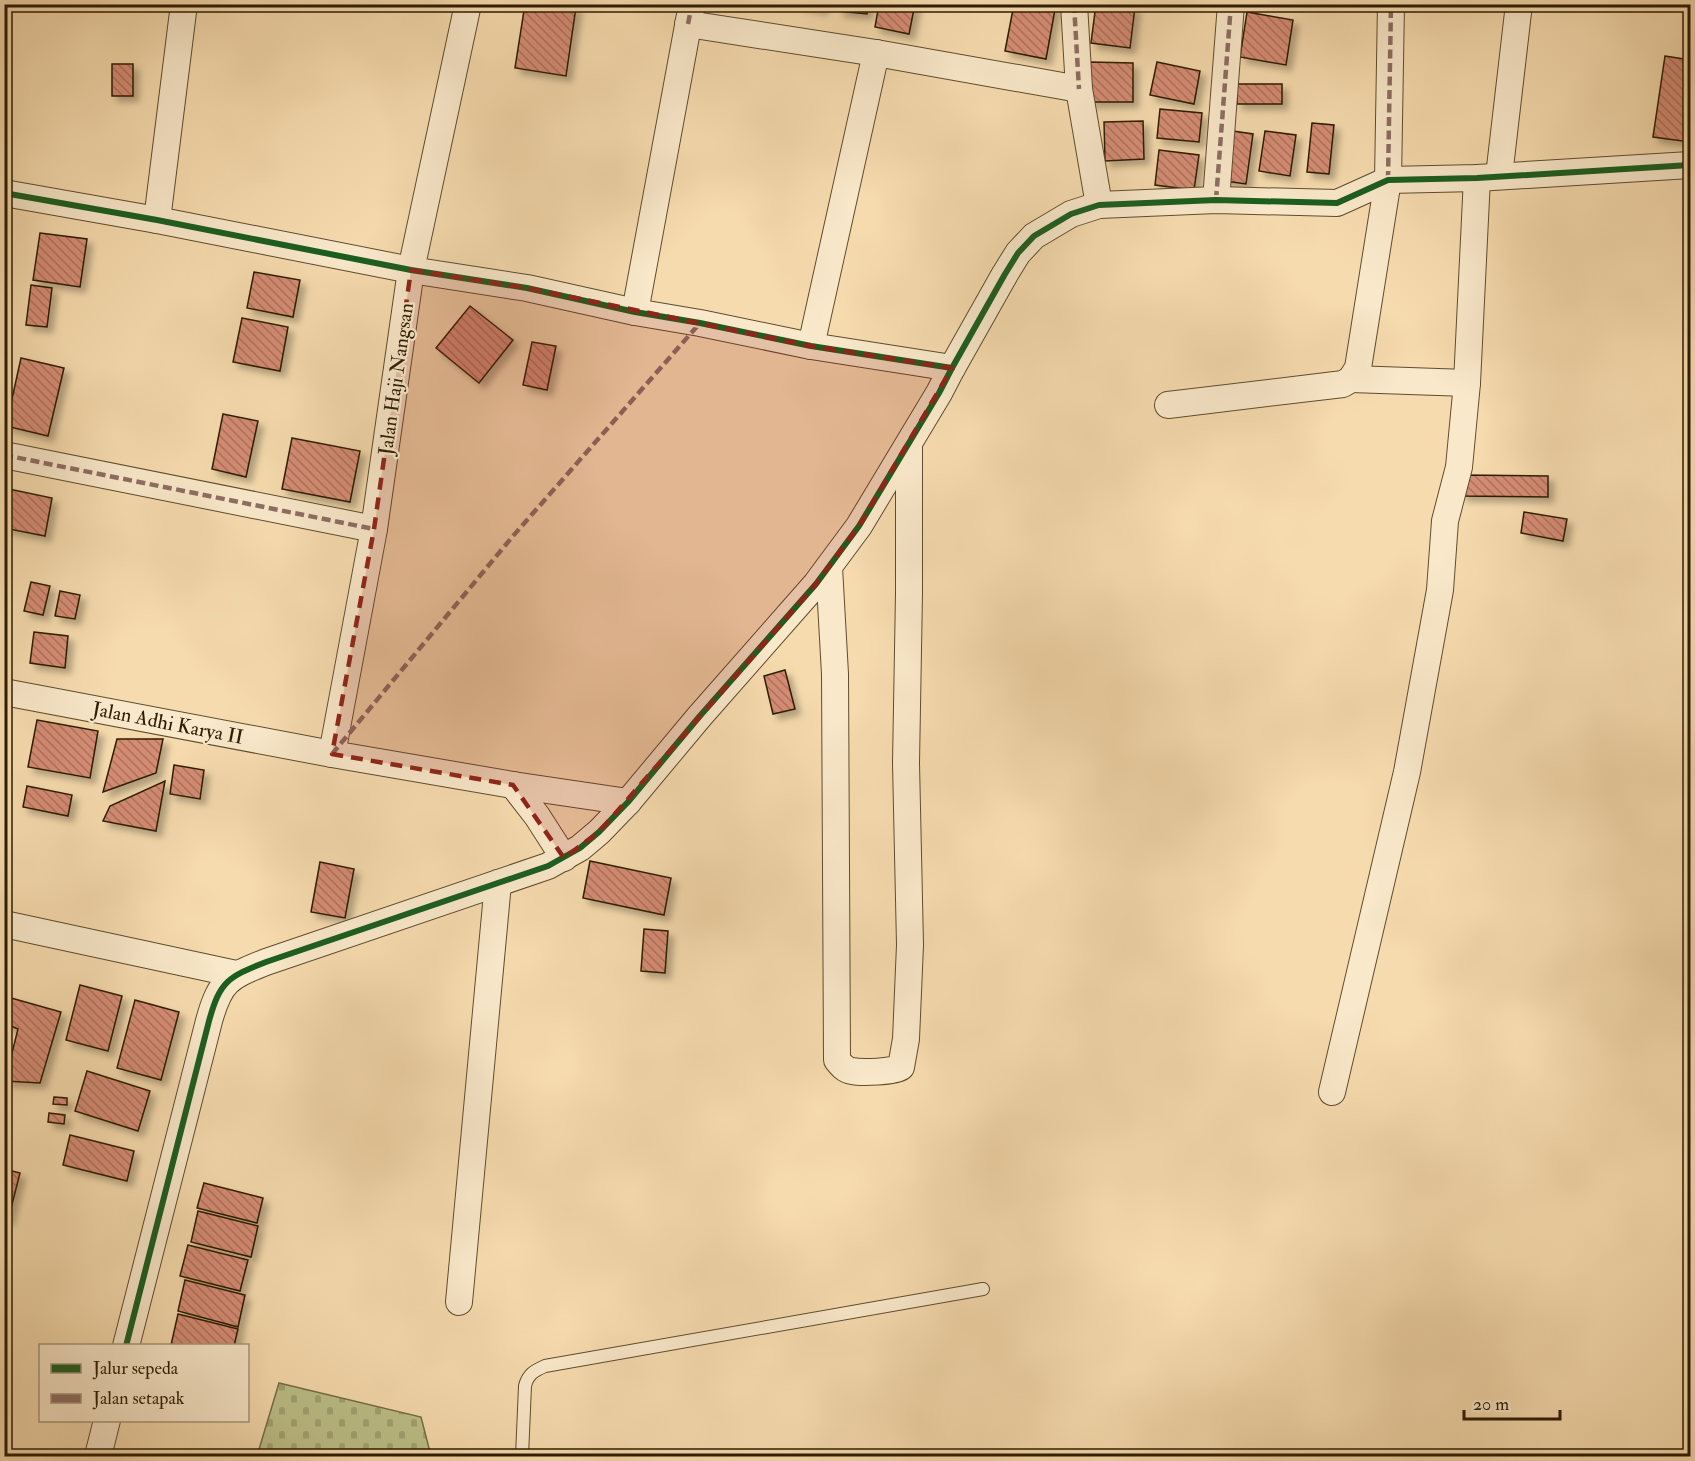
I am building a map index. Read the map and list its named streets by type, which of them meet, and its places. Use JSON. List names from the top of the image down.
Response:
{
  "streets": {
    "street": ["Jalan Haji Nangsan", "Jalan Adhi Karya II"]
  },
  "crossings": [
    ["Jalan Haji Nangsan", "Jalan Adhi Karya II"]
  ],
  "legend": ["Jalur sepeda", "Jalan setapak"],
  "scale_bar": "20 m"
}
